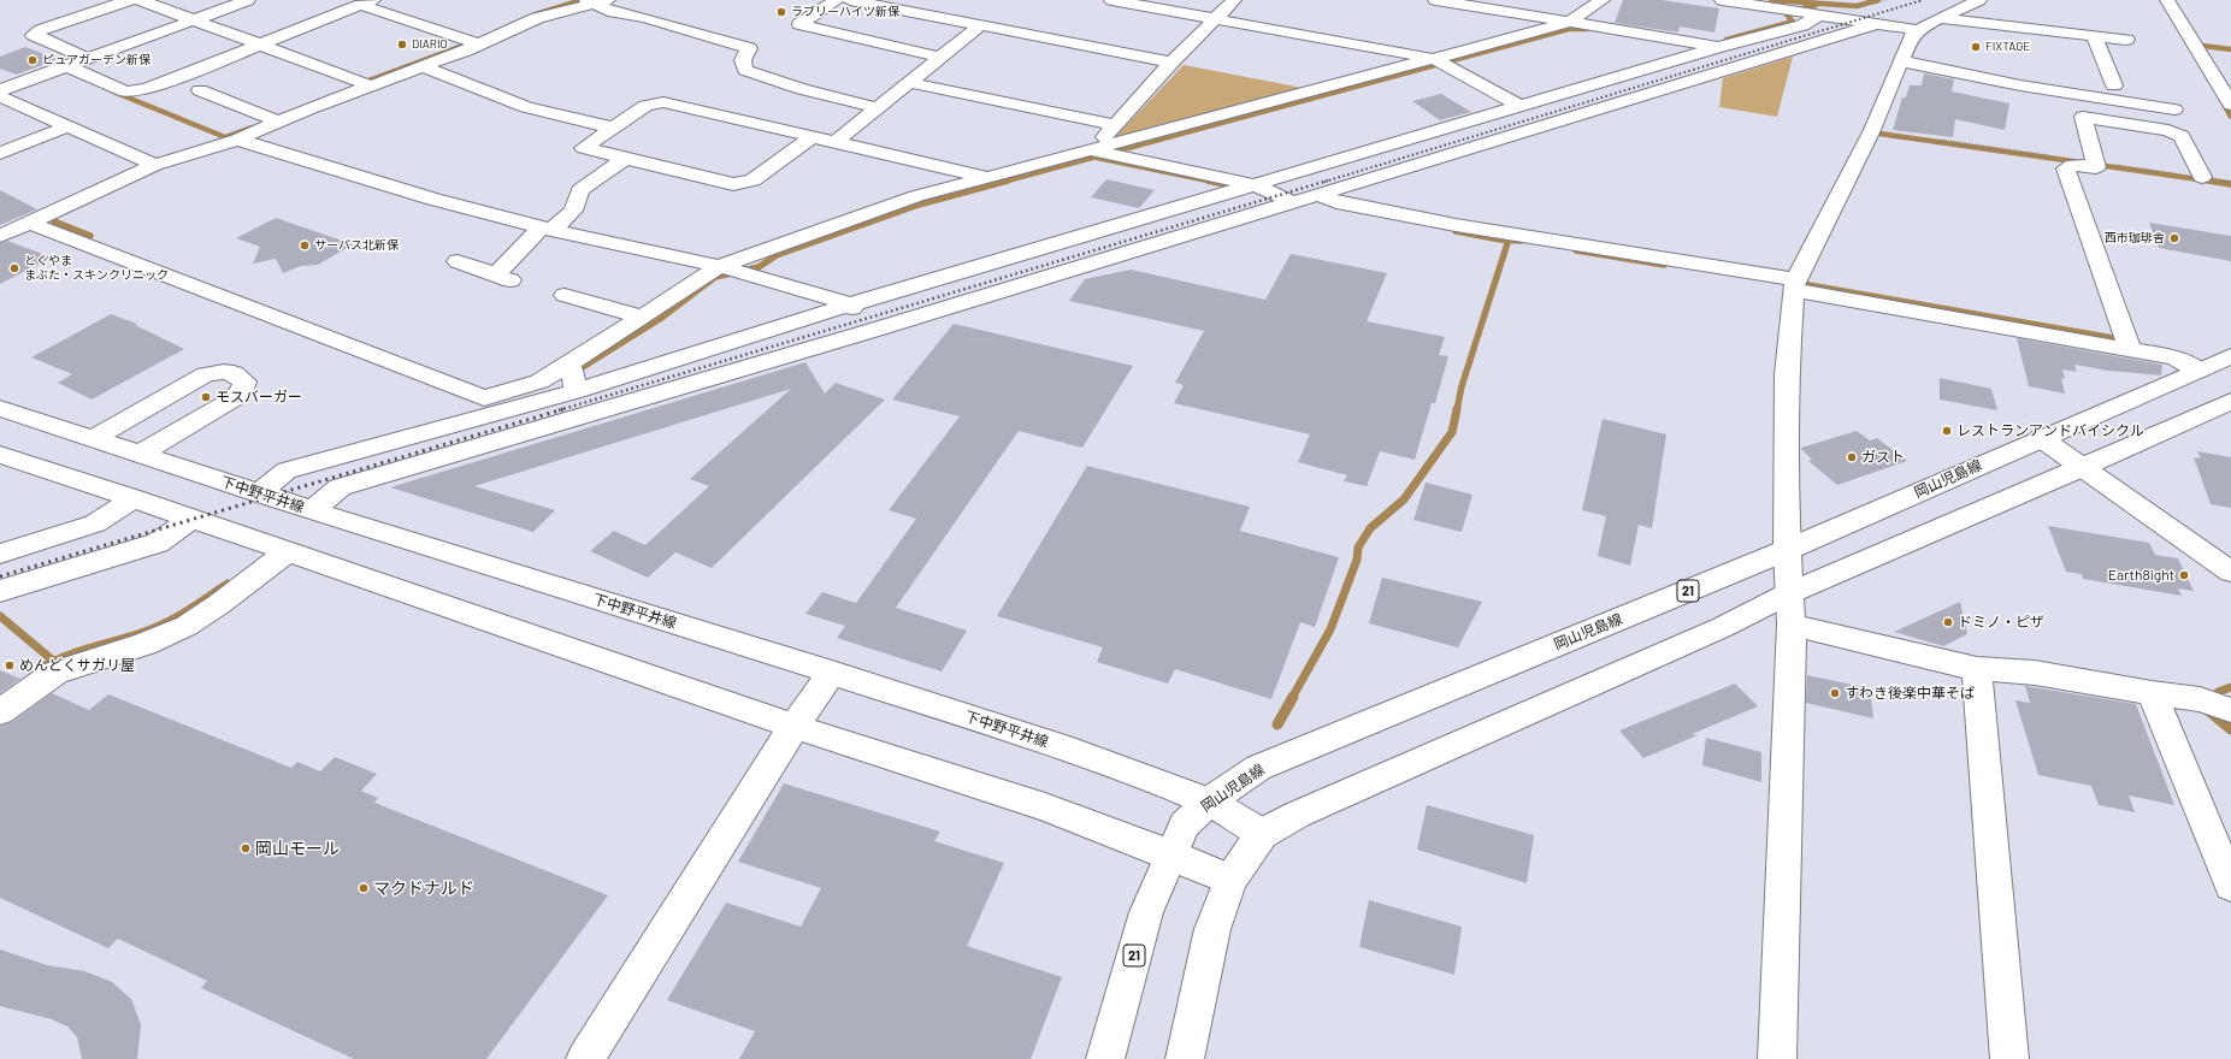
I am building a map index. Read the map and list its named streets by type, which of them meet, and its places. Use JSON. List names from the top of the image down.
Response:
{
  "streets": {
    "street": ["岡山児島線", "下中野平井線", "21"]
  },
  "crossings": [
    ["岡山児島線", "下中野平井線"]
  ],
  "places": [
    "ラブリーハイツ新保",
    "DIARIO",
    "FIXTAGE",
    "ピュアガーデン新保",
    "西市珈琲舎",
    "サーパス北新保",
    "とくやま まぶた・スキンクリニック",
    "モスバーガー",
    "レストランアンドバイシクル",
    "ガスト",
    "Earth8ight",
    "ドミノ・ピザ",
    "めんどくサガリ屋",
    "すわき後楽中華そば",
    "岡山モール",
    "マクドナルド"
  ]
}
